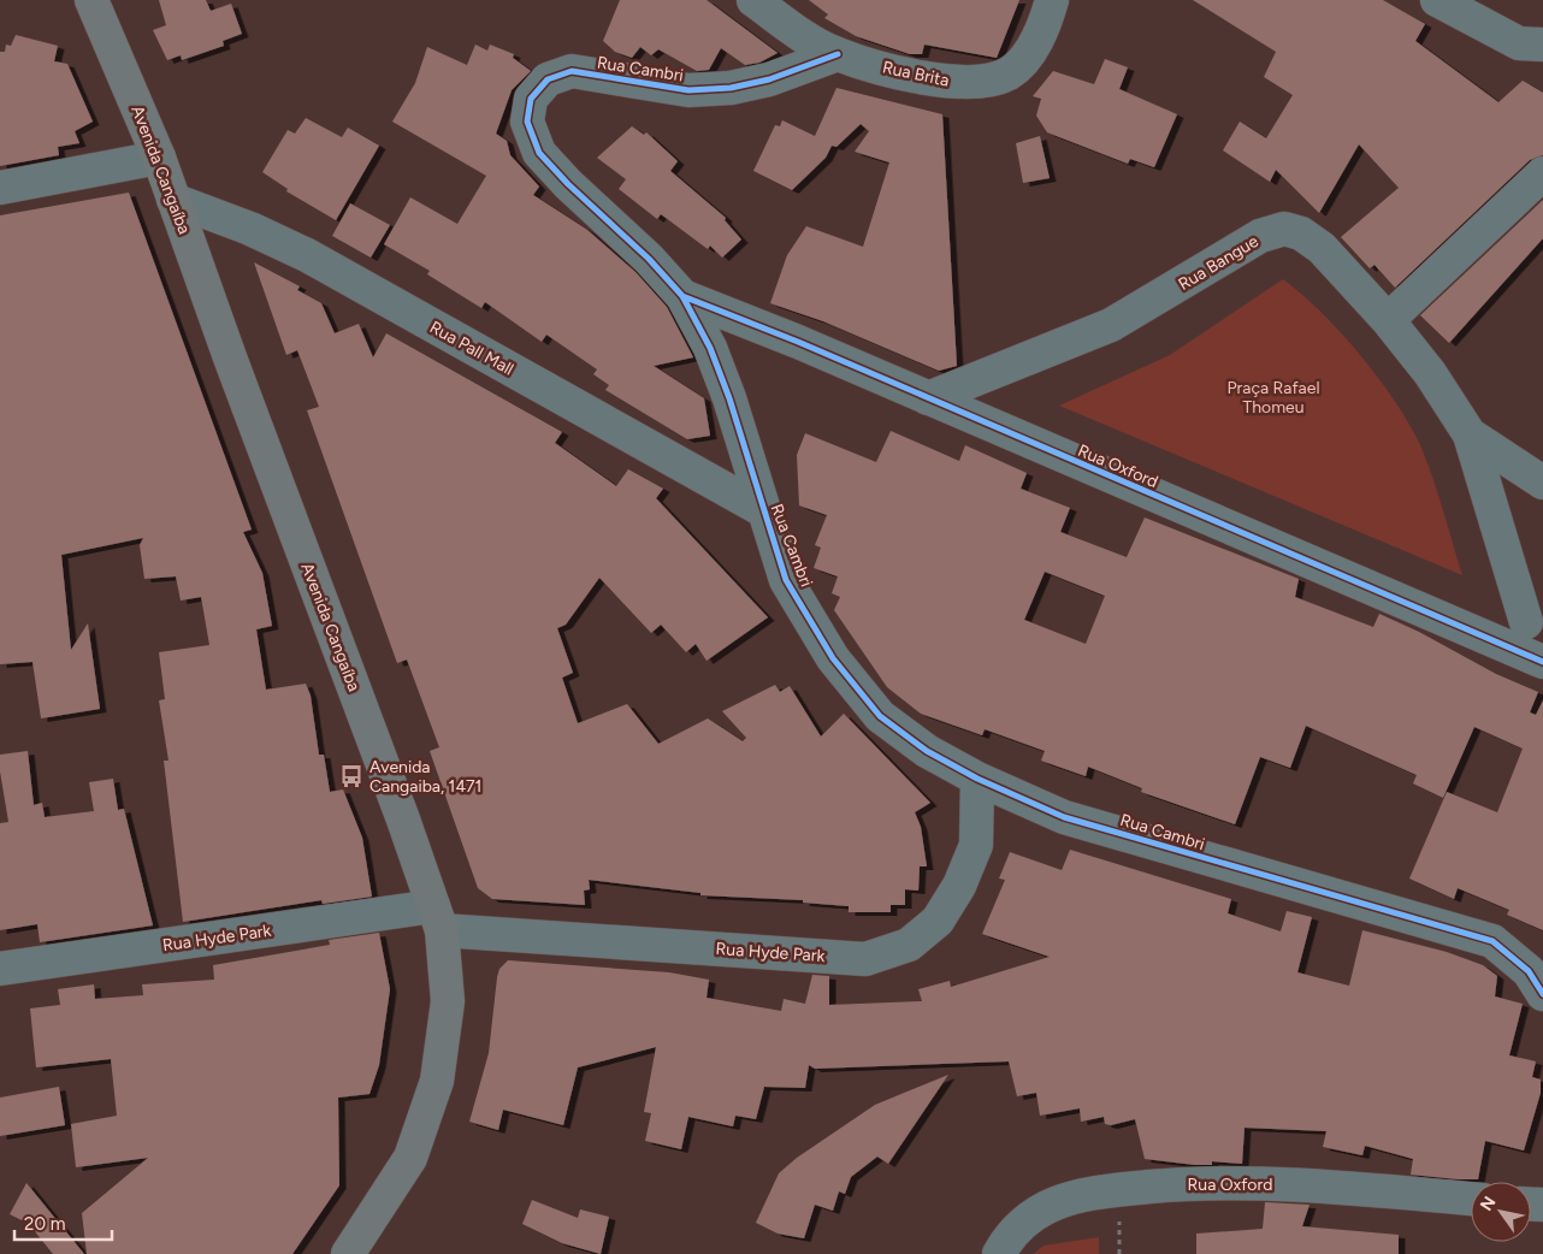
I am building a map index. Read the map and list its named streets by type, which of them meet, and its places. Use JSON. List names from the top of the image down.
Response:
{
  "streets": {
    "main road": ["Avenida Cangaíba"],
    "street": [
      "Rua Cambri",
      "Rua Brita",
      "Rua Bangue",
      "Rua Pall Mall",
      "Rua Oxford",
      "Rua Hyde Park"
    ]
  },
  "crossings": [
    ["Rua Cambri", "Rua Brita"],
    ["Rua Cambri", "Rua Pall Mall"],
    ["Rua Cambri", "Rua Oxford"],
    ["Rua Cambri", "Rua Hyde Park"],
    ["Avenida Cangaíba", "Rua Pall Mall"],
    ["Avenida Cangaíba", "Rua Hyde Park"],
    ["Rua Bangue", "Rua Oxford"]
  ],
  "parks": ["Praça Rafael Thomeu"],
  "places": {
    "bus stop": ["Avenida Cangaiba, 1471"]
  },
  "scale_bar": "20 m",
  "north": "top left"
}
